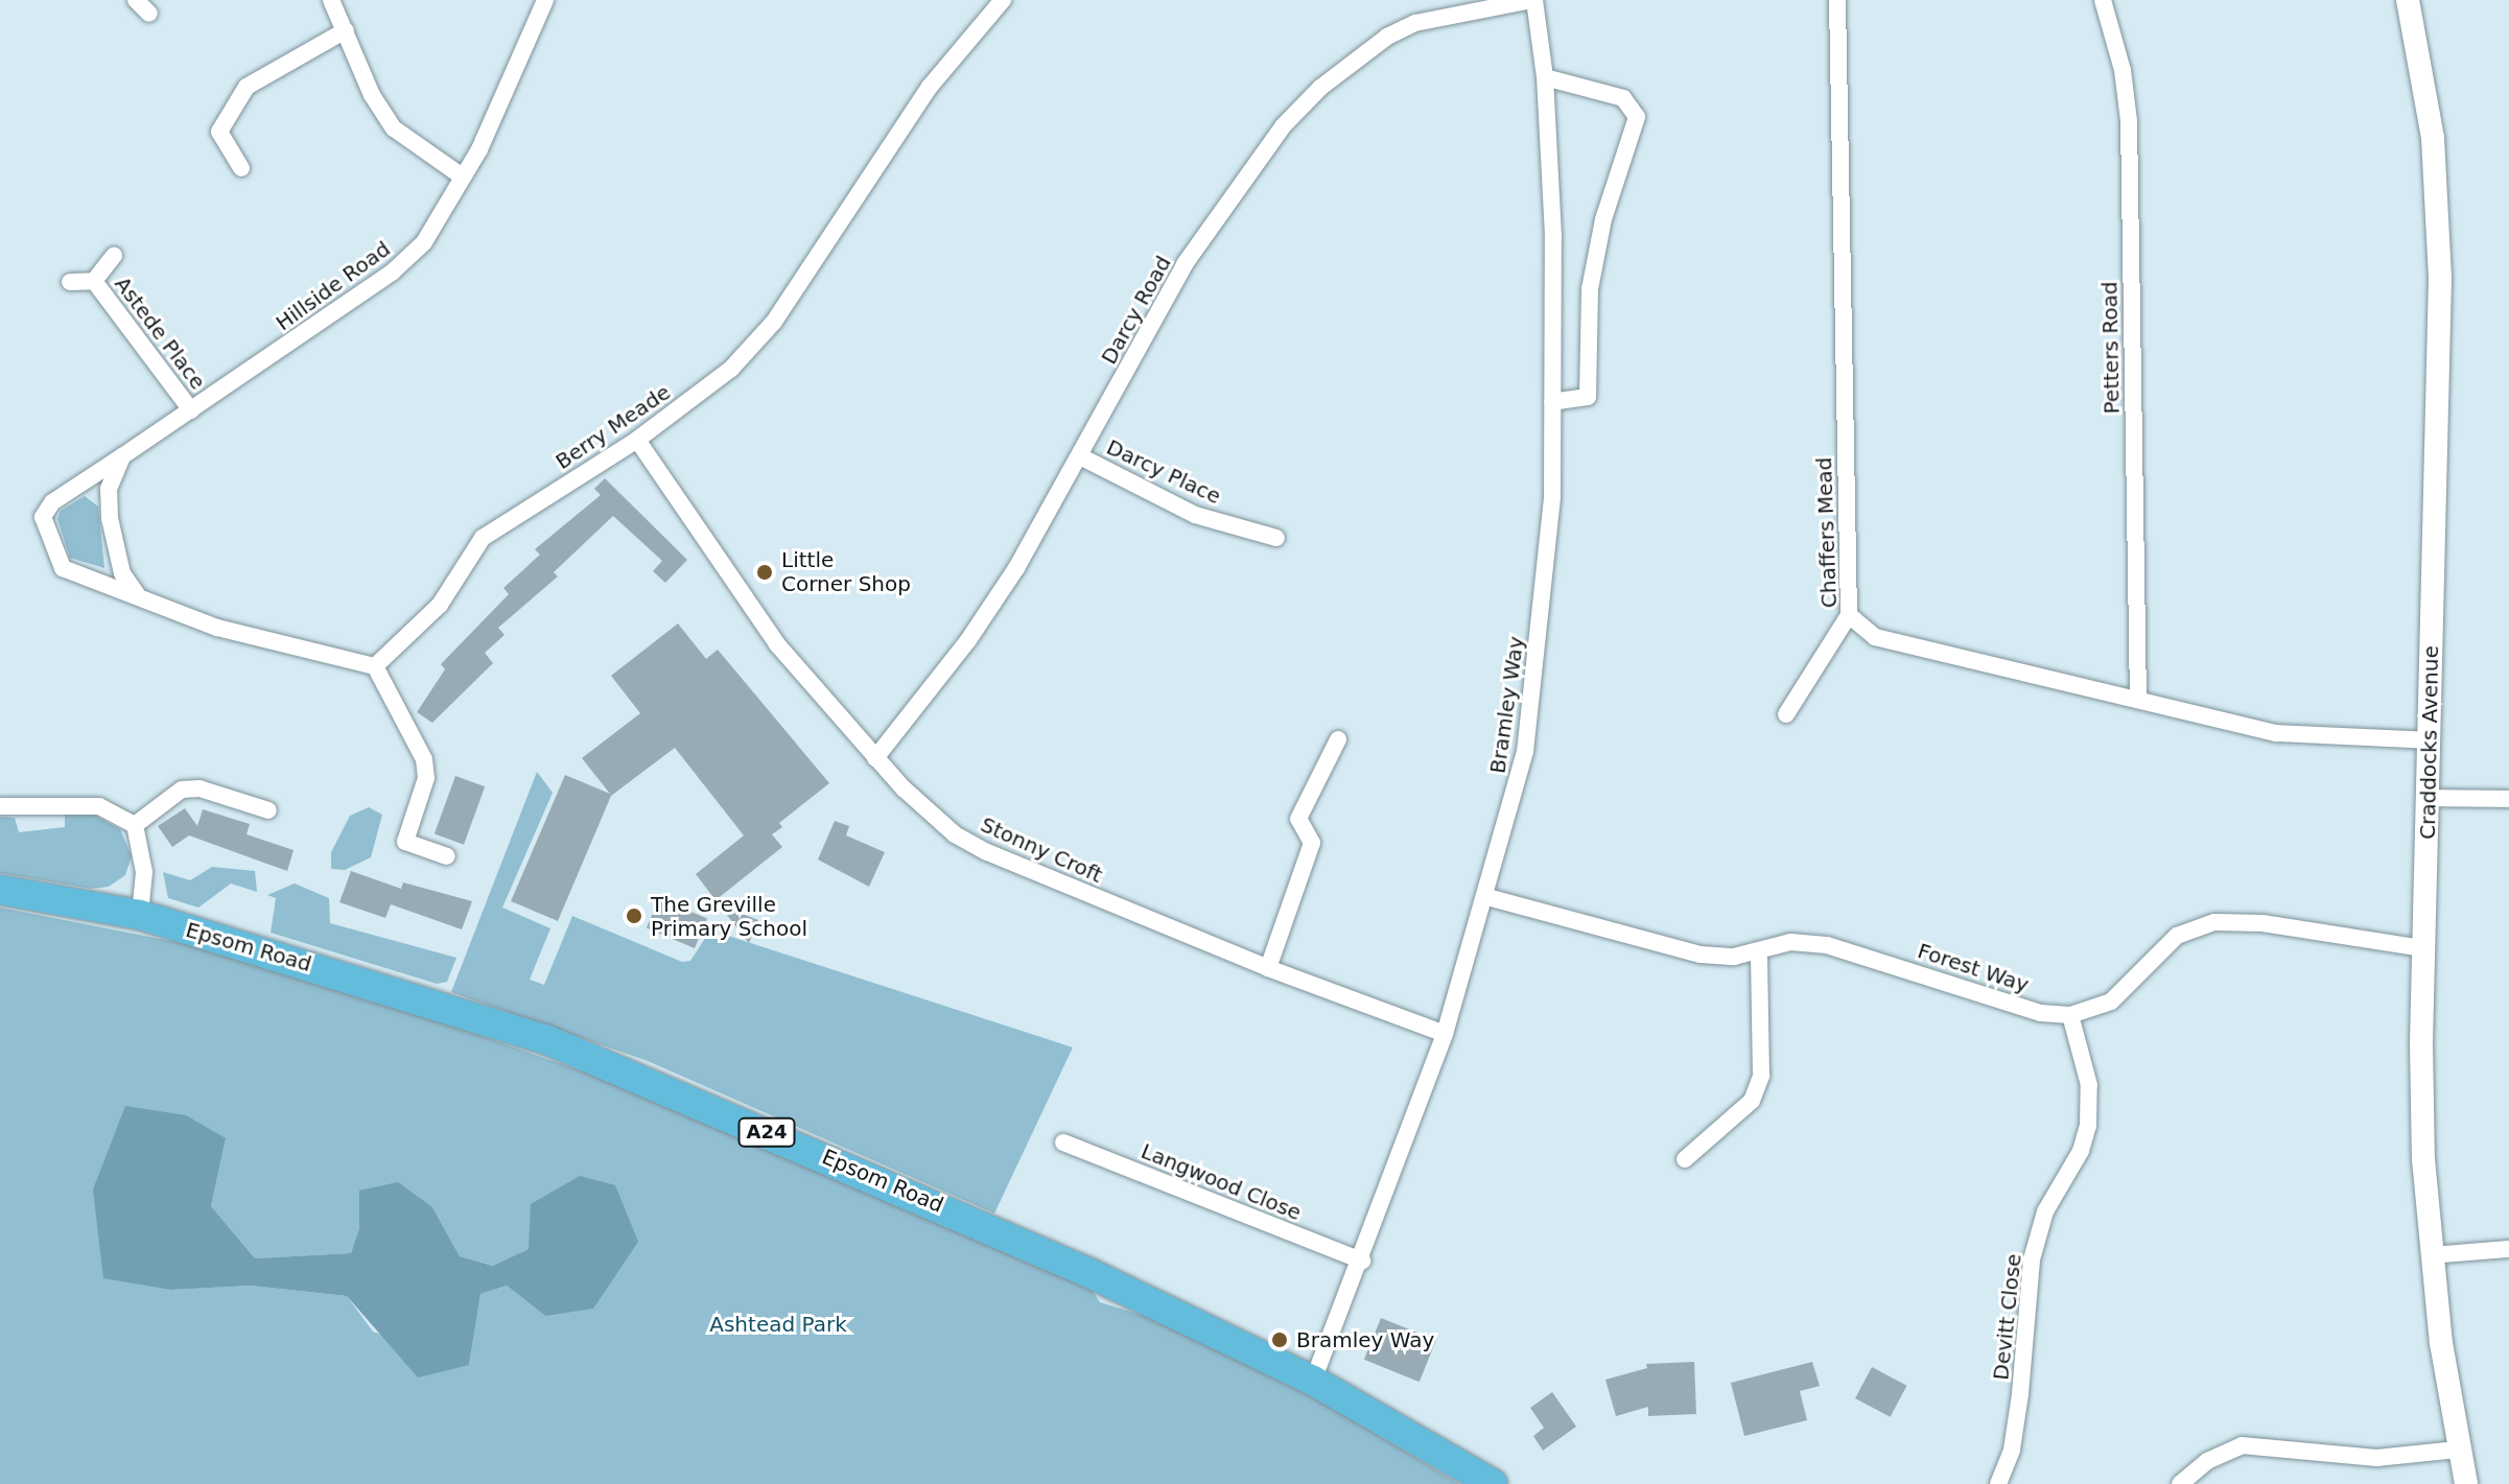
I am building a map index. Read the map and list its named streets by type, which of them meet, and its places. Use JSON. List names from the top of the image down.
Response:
{
  "streets": {
    "highway": ["Epsom Road", "A24"],
    "street": [
      "Hillside Road",
      "Darcy Road",
      "Astede Place",
      "Petters Road",
      "Berry Meade",
      "Darcy Place",
      "Chaffers Mead",
      "Bramley Way",
      "Craddocks Avenue",
      "Stonny Croft",
      "Forest Way",
      "Langwood Close",
      "Devitt Close"
    ]
  },
  "crossings": [
    ["Hillside Road", "Astede Place"],
    ["Darcy Road", "Darcy Place"],
    ["Darcy Road", "Bramley Way"],
    ["Darcy Road", "Stonny Croft"],
    ["Petters Road", "Chaffers Mead"],
    ["Berry Meade", "Stonny Croft"],
    ["Chaffers Mead", "Craddocks Avenue"],
    ["Bramley Way", "Stonny Croft"],
    ["Bramley Way", "Epsom Road"],
    ["Bramley Way", "Forest Way"],
    ["Bramley Way", "Langwood Close"],
    ["Craddocks Avenue", "Forest Way"],
    ["Forest Way", "Devitt Close"]
  ],
  "parks": ["Ashtead Park"],
  "places": ["Little Corner Shop", "The Greville Primary School", "Bramley Way"]
}
